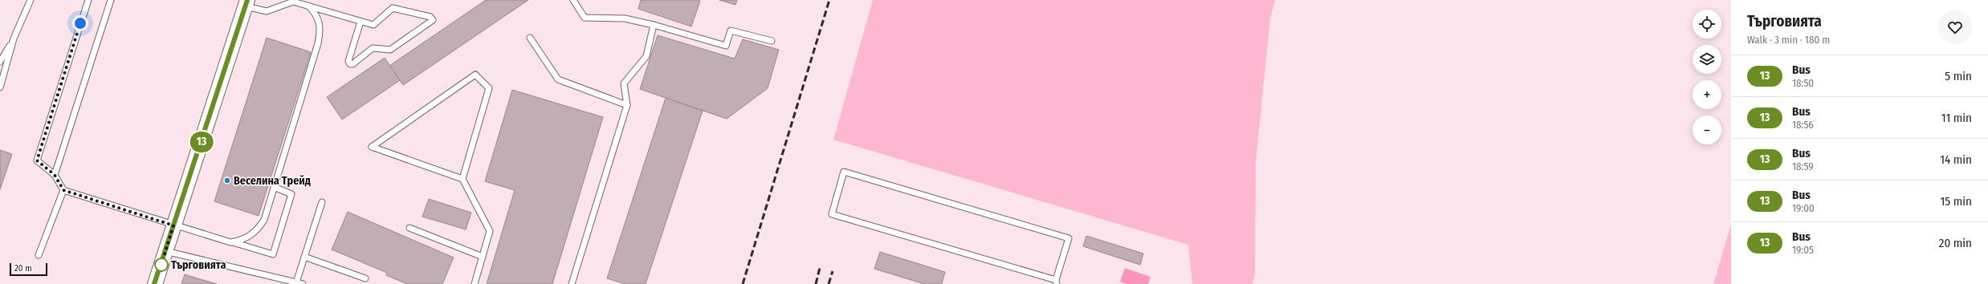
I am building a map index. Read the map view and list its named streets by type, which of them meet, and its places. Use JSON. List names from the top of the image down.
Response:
{
  "places": ["Веселина Трейд", "Търговията"],
  "lines": ["bus line 13"],
  "scale_bar": "20 m",
  "page": {
    "on_map": "13",
    "heading": ["Търговията", "Walk · 3 min · 180 m"],
    "map_buttons": ["+", "−"],
    "list": [
      {
        "mark": "13",
        "name": "Bus",
        "note": "18:50",
        "value": "5 min"
      },
      {
        "mark": "13",
        "name": "Bus",
        "note": "18:56",
        "value": "11 min"
      },
      {
        "mark": "13",
        "name": "Bus",
        "note": "18:59",
        "value": "14 min"
      },
      {
        "mark": "13",
        "name": "Bus",
        "note": "19:00",
        "value": "15 min"
      },
      {
        "mark": "13",
        "name": "Bus",
        "note": "19:05",
        "value": "20 min"
      }
    ],
    "scale": "20 m"
  }
}
